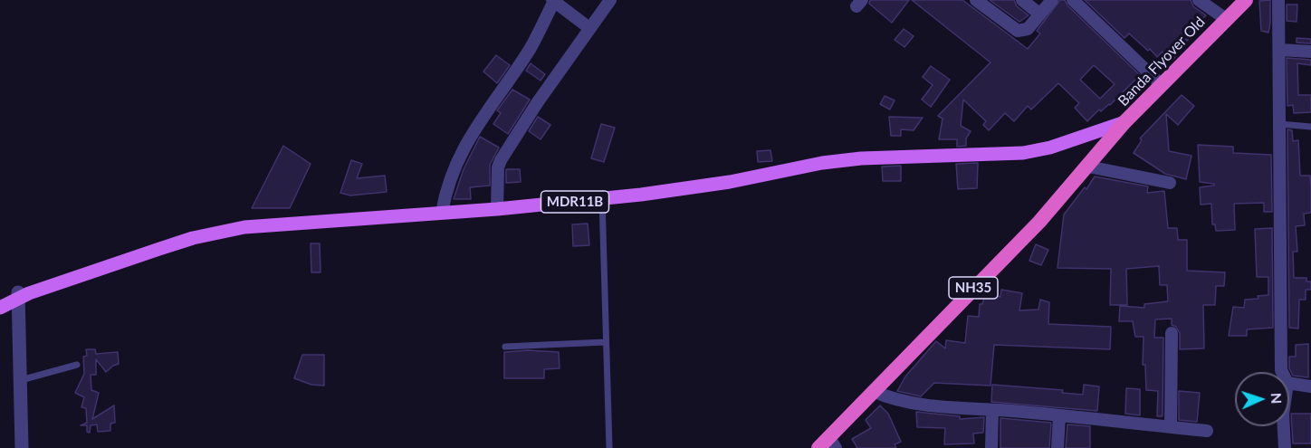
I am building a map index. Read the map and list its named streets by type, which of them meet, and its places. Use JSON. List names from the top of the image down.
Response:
{
  "streets": {
    "highway": ["Banda Flyover Old", "NH35"],
    "main road": ["MDR11B"]
  },
  "crossings": [
    ["Banda Flyover Old", "MDR11B"],
    ["Banda Flyover Old", "NH35"],
    ["MDR11B", "NH35"]
  ],
  "north": "right"
}
